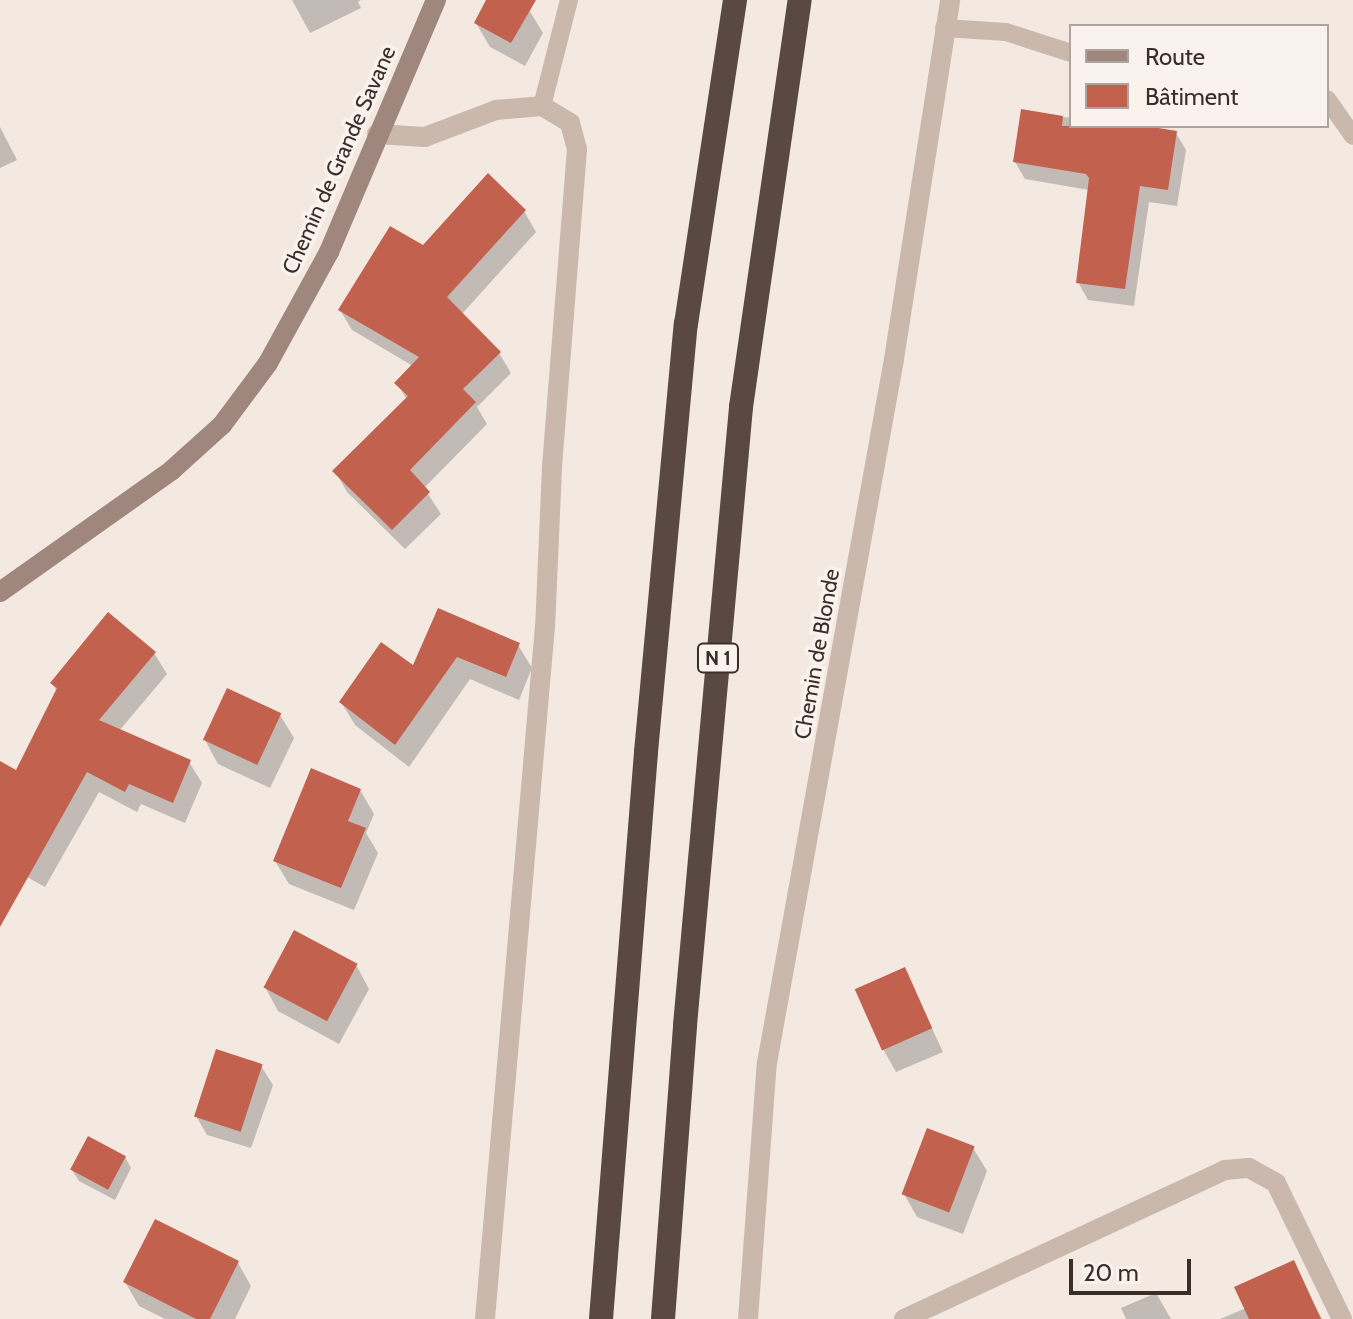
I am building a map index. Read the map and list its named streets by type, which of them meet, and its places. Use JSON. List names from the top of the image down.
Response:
{
  "streets": {
    "highway": ["N 1"],
    "street": ["Chemin de Grande Savane", "Chemin de Blonde"]
  },
  "legend": ["Route", "Bâtiment"],
  "scale_bar": "20 m"
}
